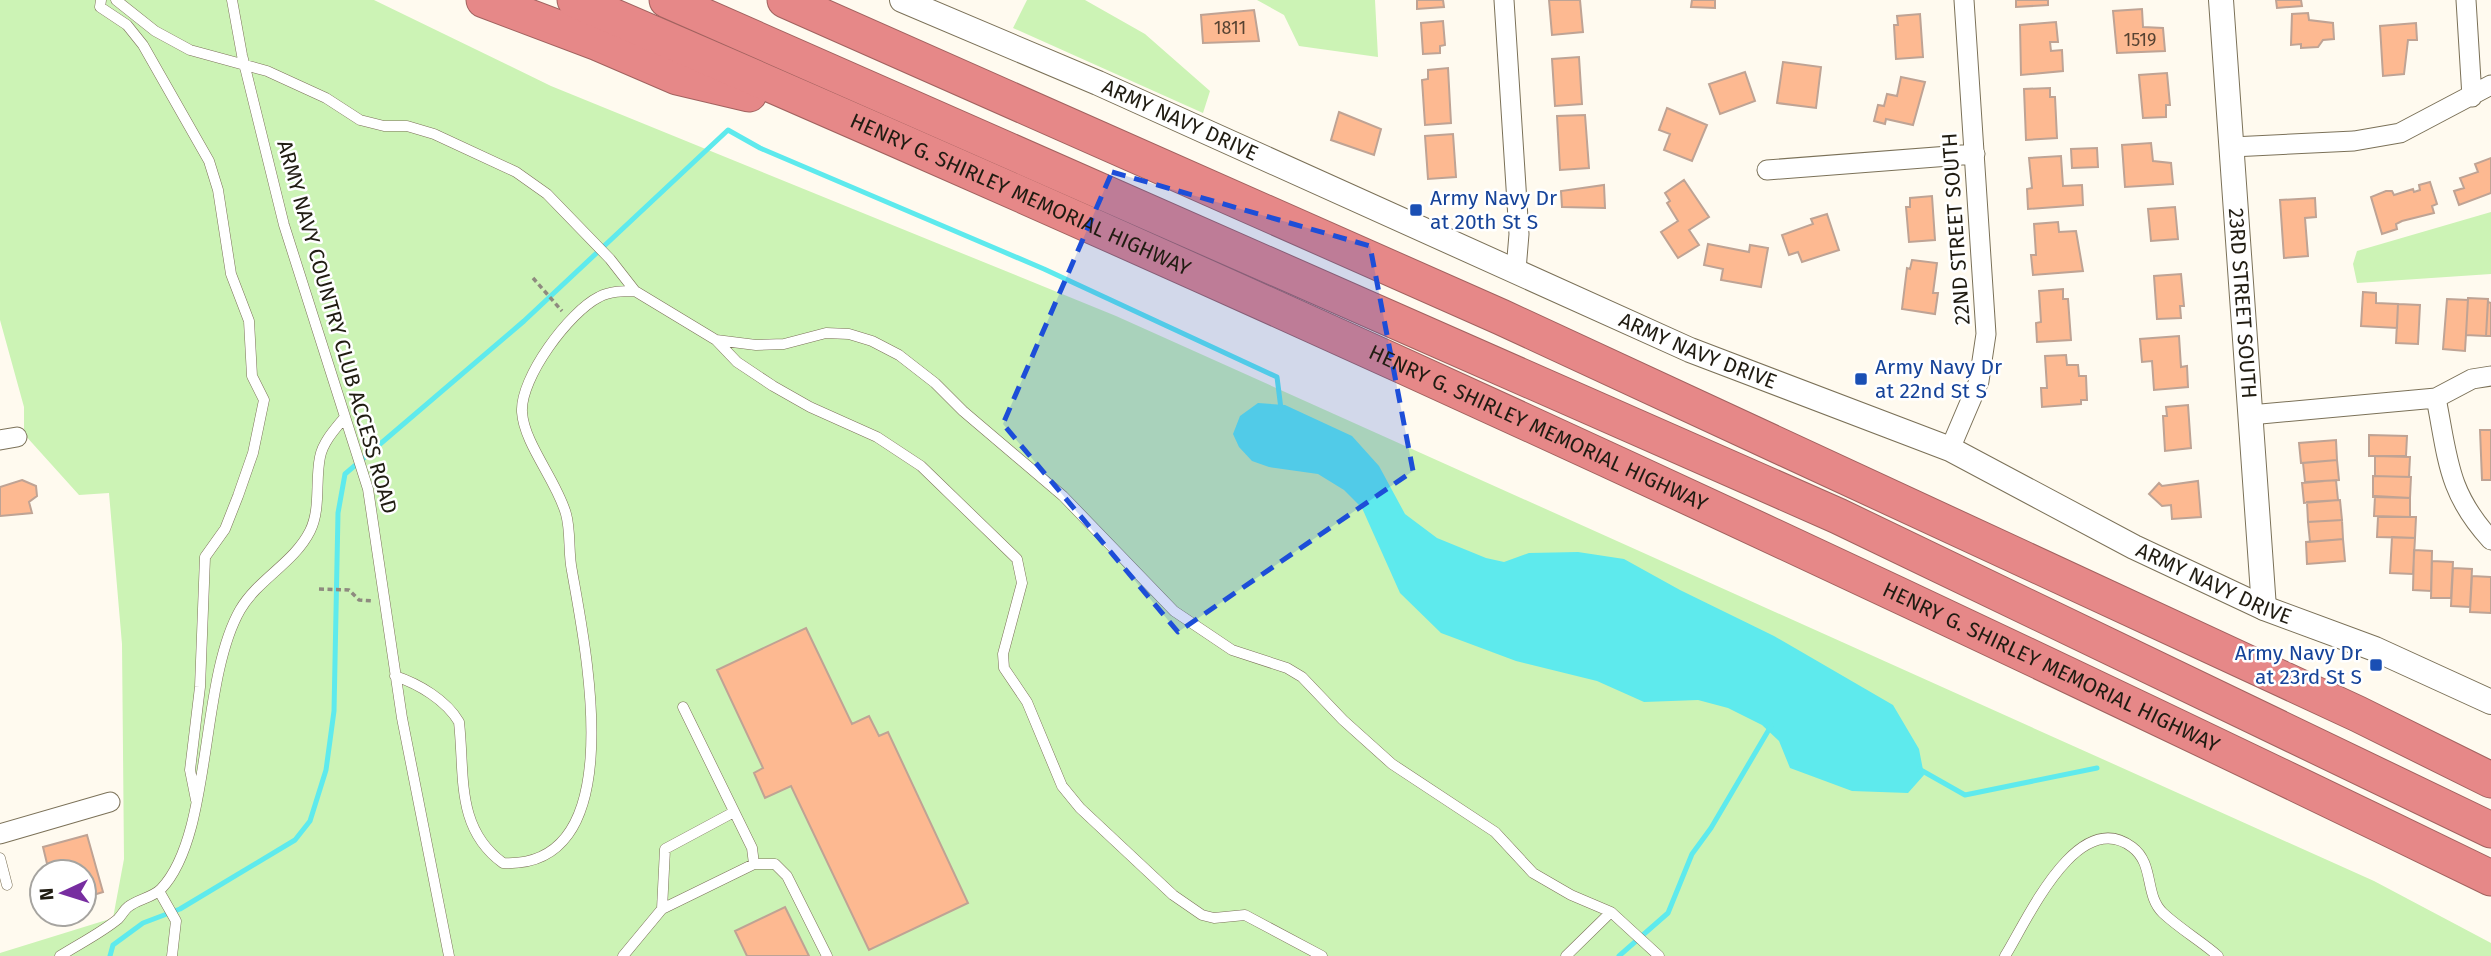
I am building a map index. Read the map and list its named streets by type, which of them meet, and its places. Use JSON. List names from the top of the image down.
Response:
{
  "streets": {
    "highway": ["HENRY G. SHIRLEY MEMORIAL HIGHWAY"],
    "street": ["ARMY NAVY DRIVE", "22ND STREET SOUTH", "23RD STREET SOUTH"],
    "lane": ["ARMY NAVY COUNTRY CLUB ACCESS ROAD"]
  },
  "crossings": [
    ["ARMY NAVY DRIVE", "22ND STREET SOUTH"],
    ["ARMY NAVY DRIVE", "23RD STREET SOUTH"]
  ],
  "places": {
    "transit": ["Army Navy Dr at 20th St S", "Army Navy Dr at 22nd St S", "Army Navy Dr at 23rd St S"]
  },
  "house_numbers": ["1811", "1519"],
  "north": "left"
}
